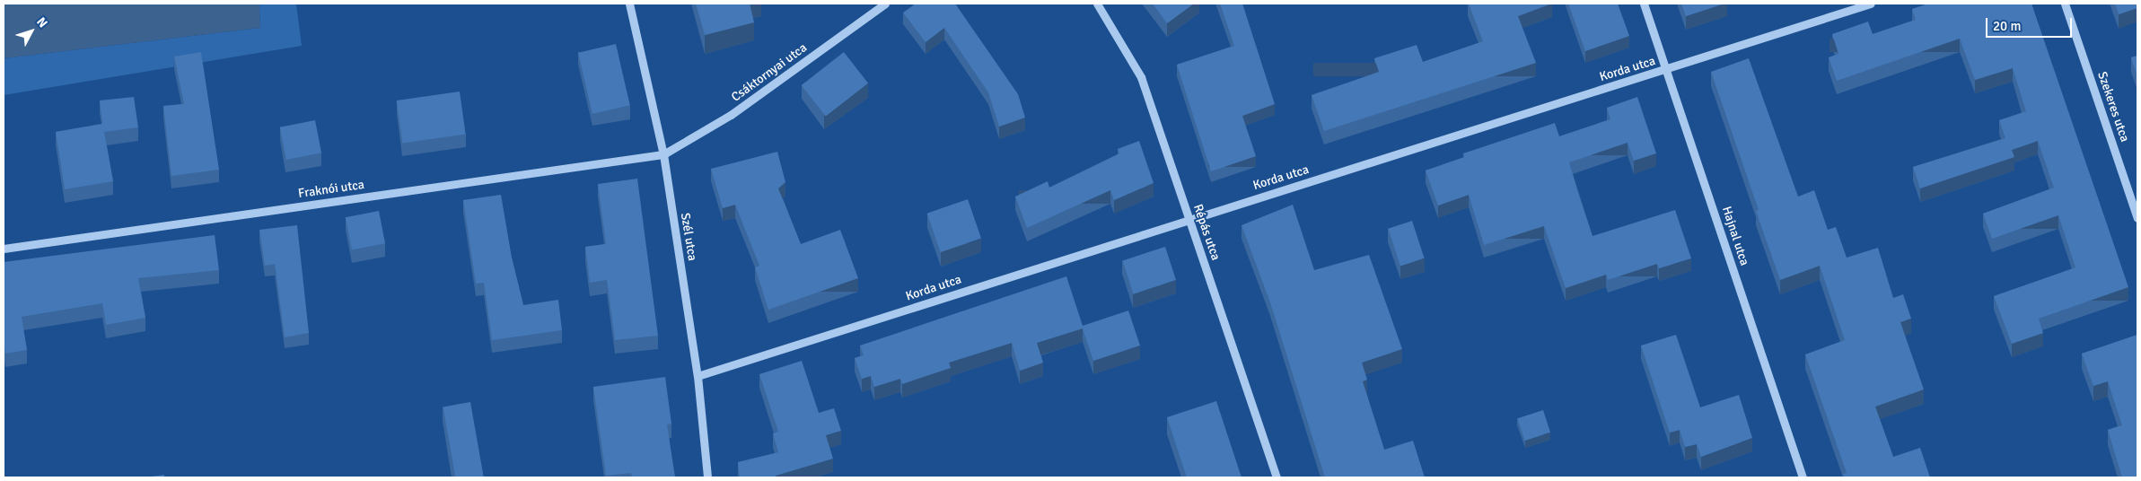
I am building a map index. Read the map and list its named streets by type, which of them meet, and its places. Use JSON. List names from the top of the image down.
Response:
{
  "streets": {
    "street": [
      "Korda utca",
      "Csáktornyai utca",
      "Szekeres utca",
      "Fraknói utca",
      "Répás utca",
      "Hajnal utca",
      "Szél utca"
    ]
  },
  "crossings": [
    ["Korda utca", "Répás utca"],
    ["Korda utca", "Hajnal utca"],
    ["Korda utca", "Szél utca"],
    ["Csáktornyai utca", "Fraknói utca"],
    ["Csáktornyai utca", "Szél utca"],
    ["Fraknói utca", "Szél utca"]
  ],
  "scale_bar": "20 m",
  "north": "top right"
}
